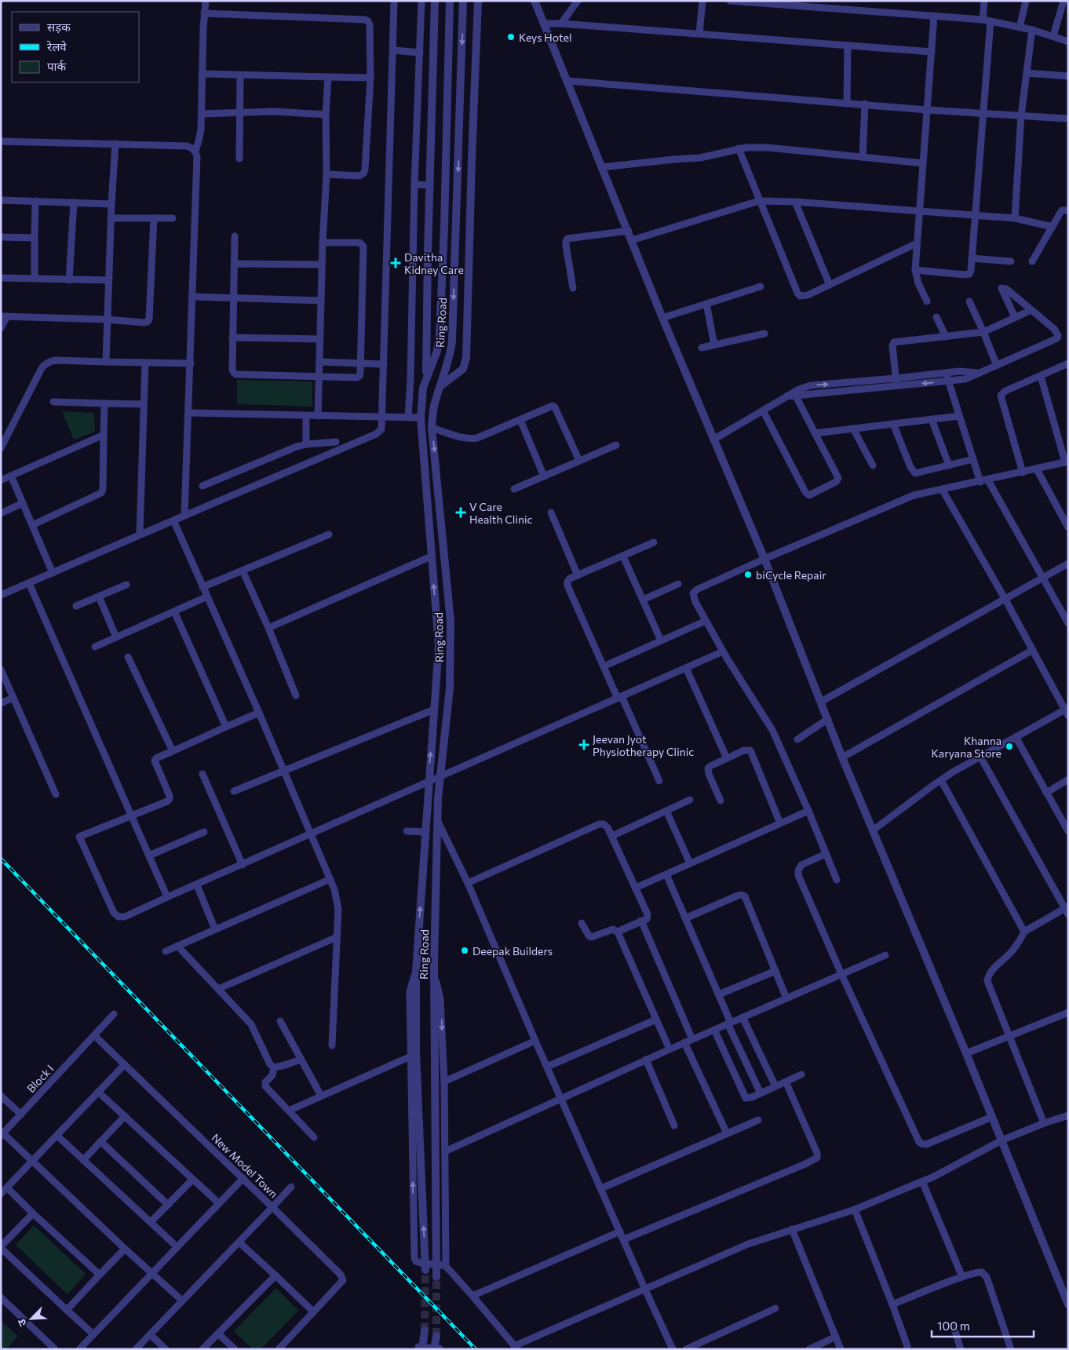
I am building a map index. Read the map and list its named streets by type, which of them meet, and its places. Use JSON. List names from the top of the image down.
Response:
{
  "streets": {
    "street": ["Ring Road", "Block I", "New Model Town"]
  },
  "crossings": [
    ["Block I", "New Model Town"]
  ],
  "places": {
    "other": [
      "Keys Hotel",
      "biCycle Repair",
      "Khanna Karyana Store",
      "Deepak Builders"
    ],
    "health": ["Davitha Kidney Care", "V Care Health Clinic", "Jeevan Jyot Physiotherapy Clinic"]
  },
  "legend": ["सड़क", "रेलवे", "पार्क"],
  "scale_bar": "100 m",
  "north": "bottom left"
}
